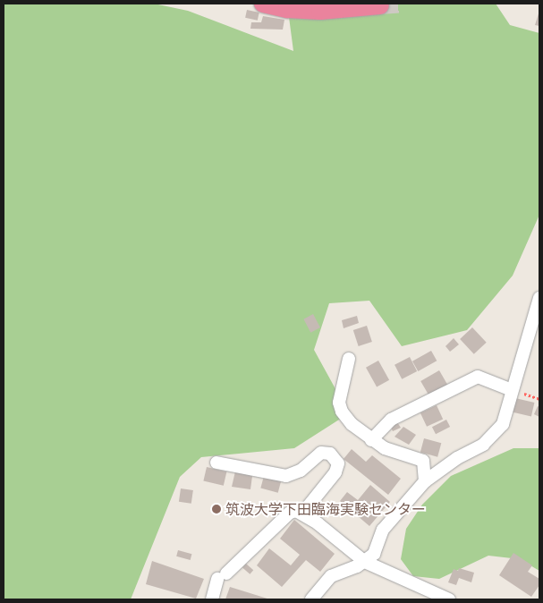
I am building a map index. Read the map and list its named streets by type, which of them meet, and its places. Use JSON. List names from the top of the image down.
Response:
{
  "places": ["筑波大学下田臨海実験センター"]
}
